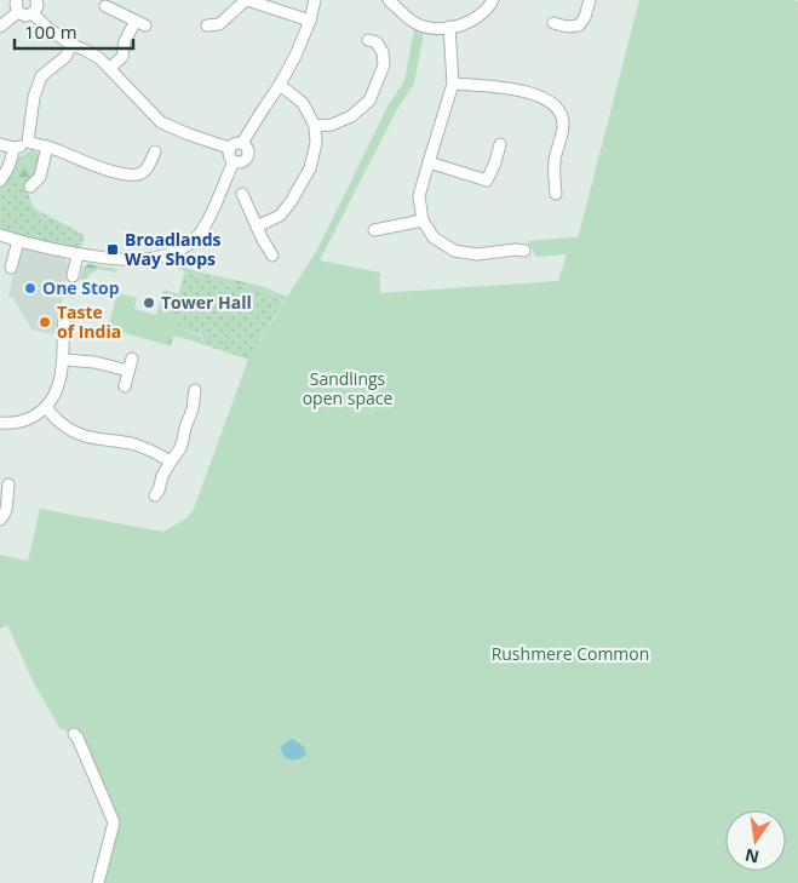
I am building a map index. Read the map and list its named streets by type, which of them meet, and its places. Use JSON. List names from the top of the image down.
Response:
{
  "parks": ["Sandlings open space", "Rushmere Common"],
  "places": {
    "transit": ["Broadlands Way Shops"],
    "other": ["One Stop", "Tower Hall", "Taste of India"]
  },
  "scale_bar": "100 m",
  "north": "bottom"
}
